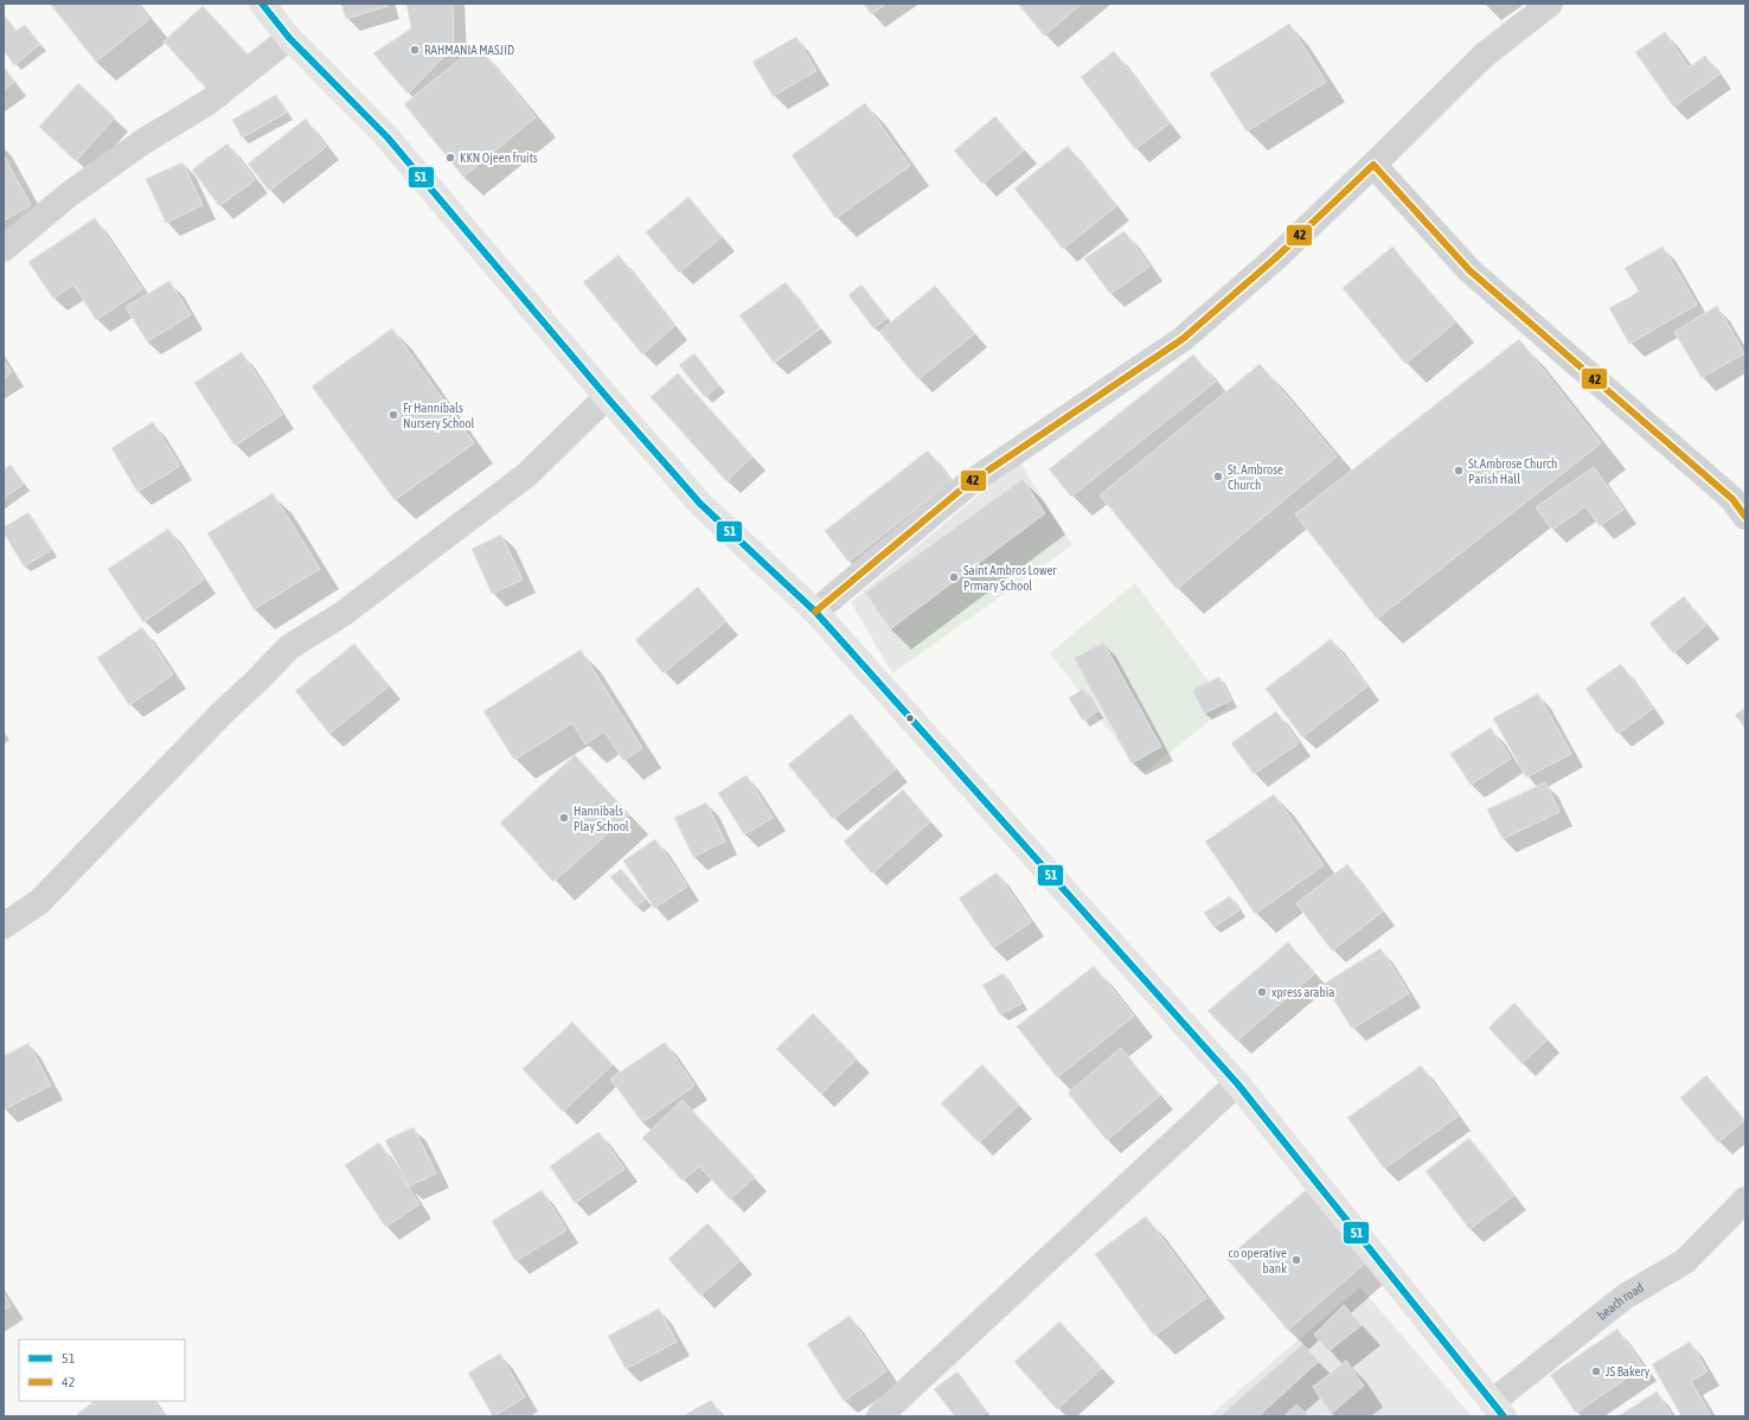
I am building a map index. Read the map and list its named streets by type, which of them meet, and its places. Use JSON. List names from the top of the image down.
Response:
{
  "streets": {
    "street": ["beach road"]
  },
  "places": [
    "RAHMANIA MASJID",
    "KKN Ojeen fruits",
    "Fr Hannibals Nursery School",
    "St.Ambrose Church Parish Hall",
    "St. Ambrose Church",
    "Saint Ambros Lower Prmary School",
    "Hannibals Play School",
    "xpress arabia",
    "co operative bank",
    "JS Bakery"
  ],
  "lines": ["transit line 51", "transit line 42"],
  "legend": ["51", "42"]
}
